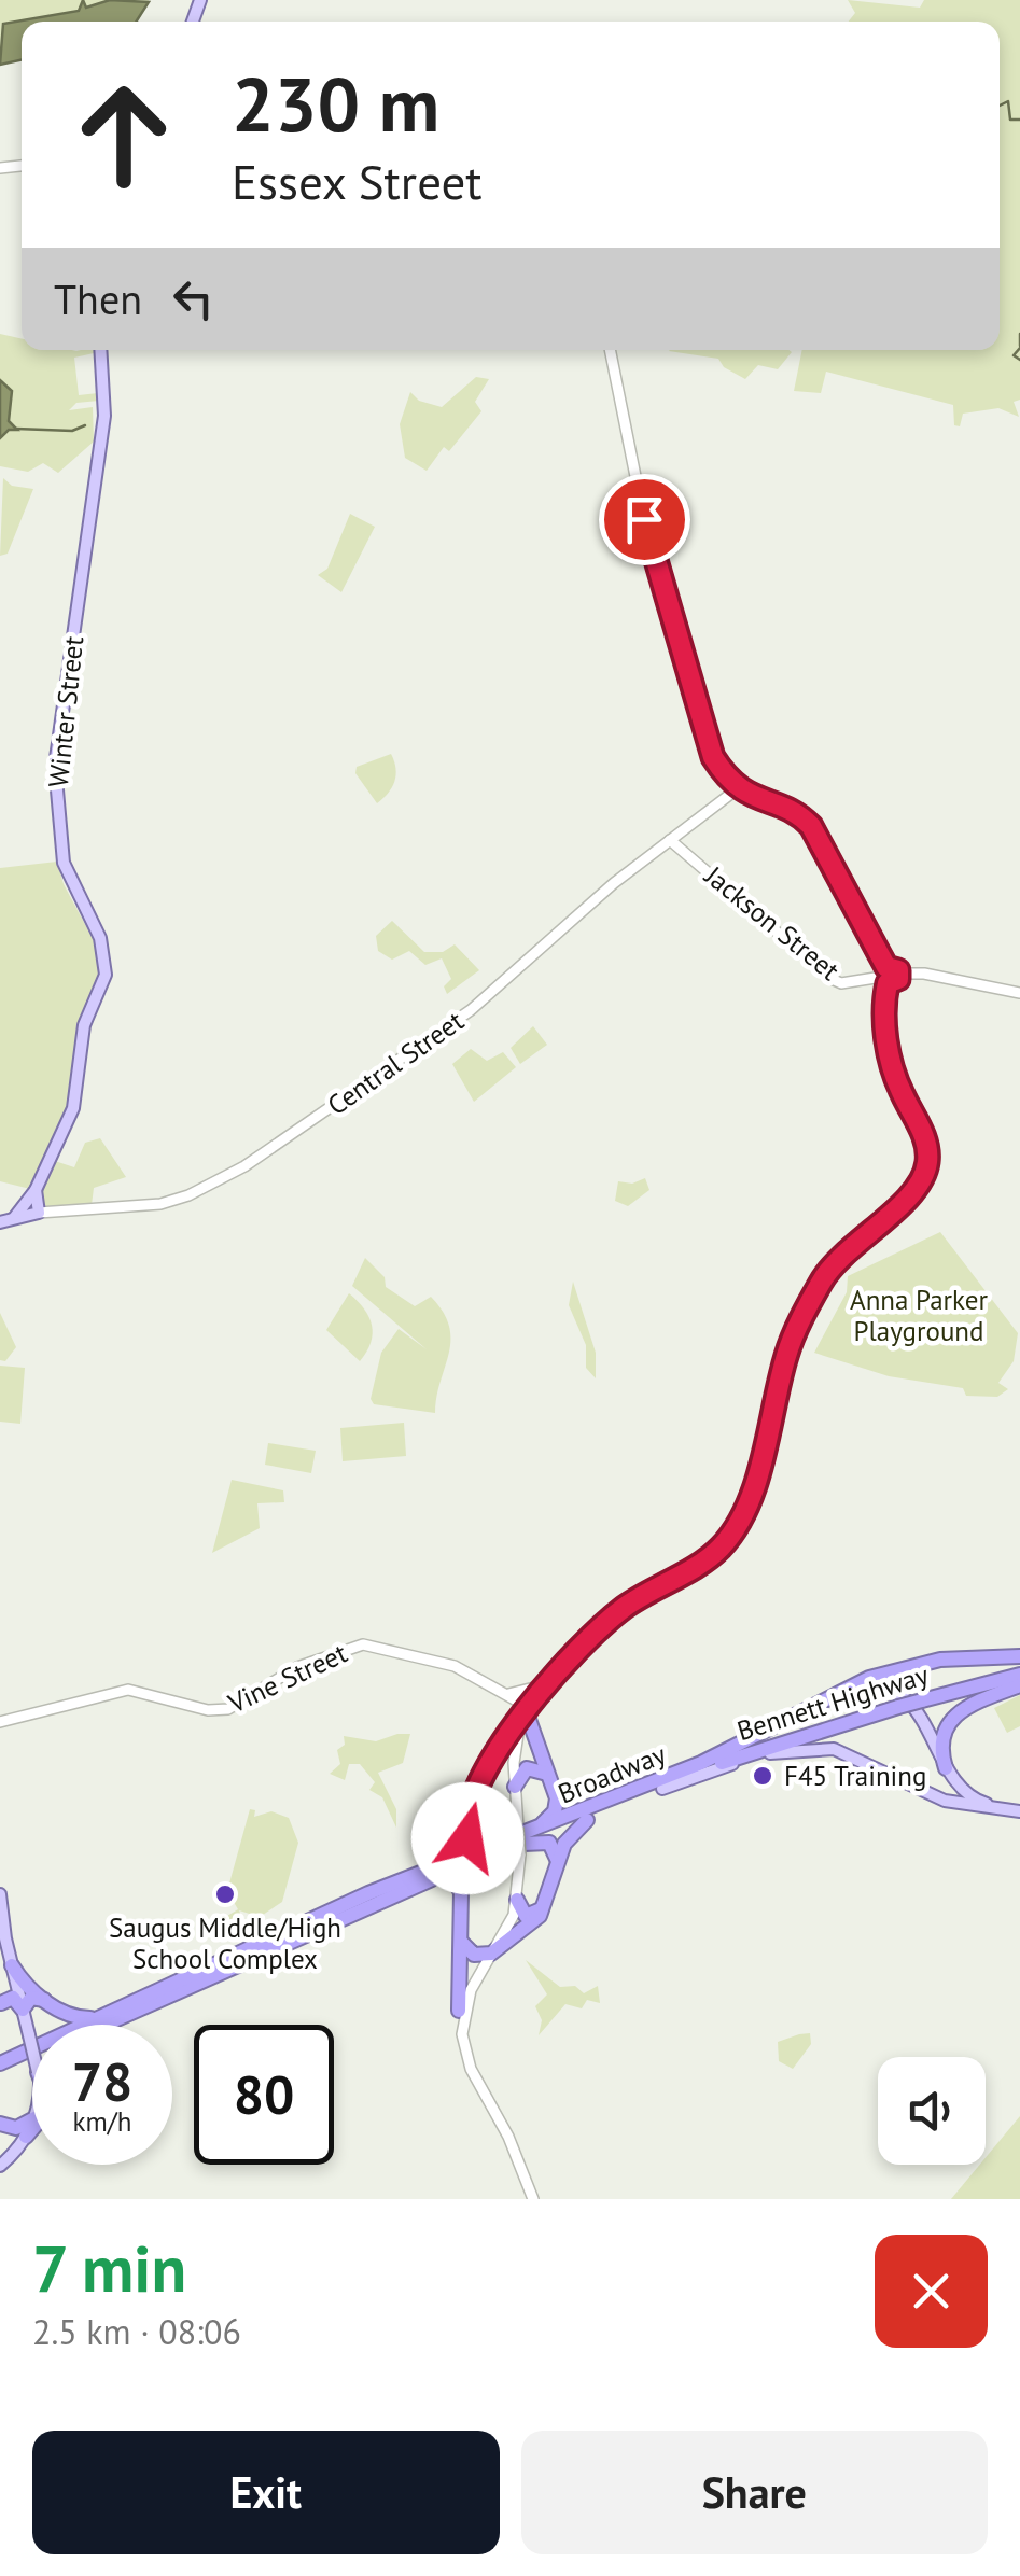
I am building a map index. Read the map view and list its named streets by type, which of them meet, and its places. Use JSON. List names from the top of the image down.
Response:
{
  "streets": {
    "highway": ["Bennett Highway", "Broadway"],
    "main road": [
      "Winter Street",
      "Jackson Street",
      "Central Street",
      "Vine Street"
    ]
  },
  "crossings": [
    ["Winter Street", "Central Street"],
    ["Jackson Street", "Central Street"],
    ["Bennett Highway", "Broadway"]
  ],
  "parks": ["Anna Parker Playground"],
  "places": ["F45 Training", "Saugus Middle/High School Complex"],
  "page": {
    "turn": ["230 m", "Essex Street"],
    "then": "Then",
    "speed": "78 km/h",
    "limit": "80",
    "heading": ["7 min", "2.5 km · 08:06"],
    "buttons": ["Exit", "Share"]
  }
}
